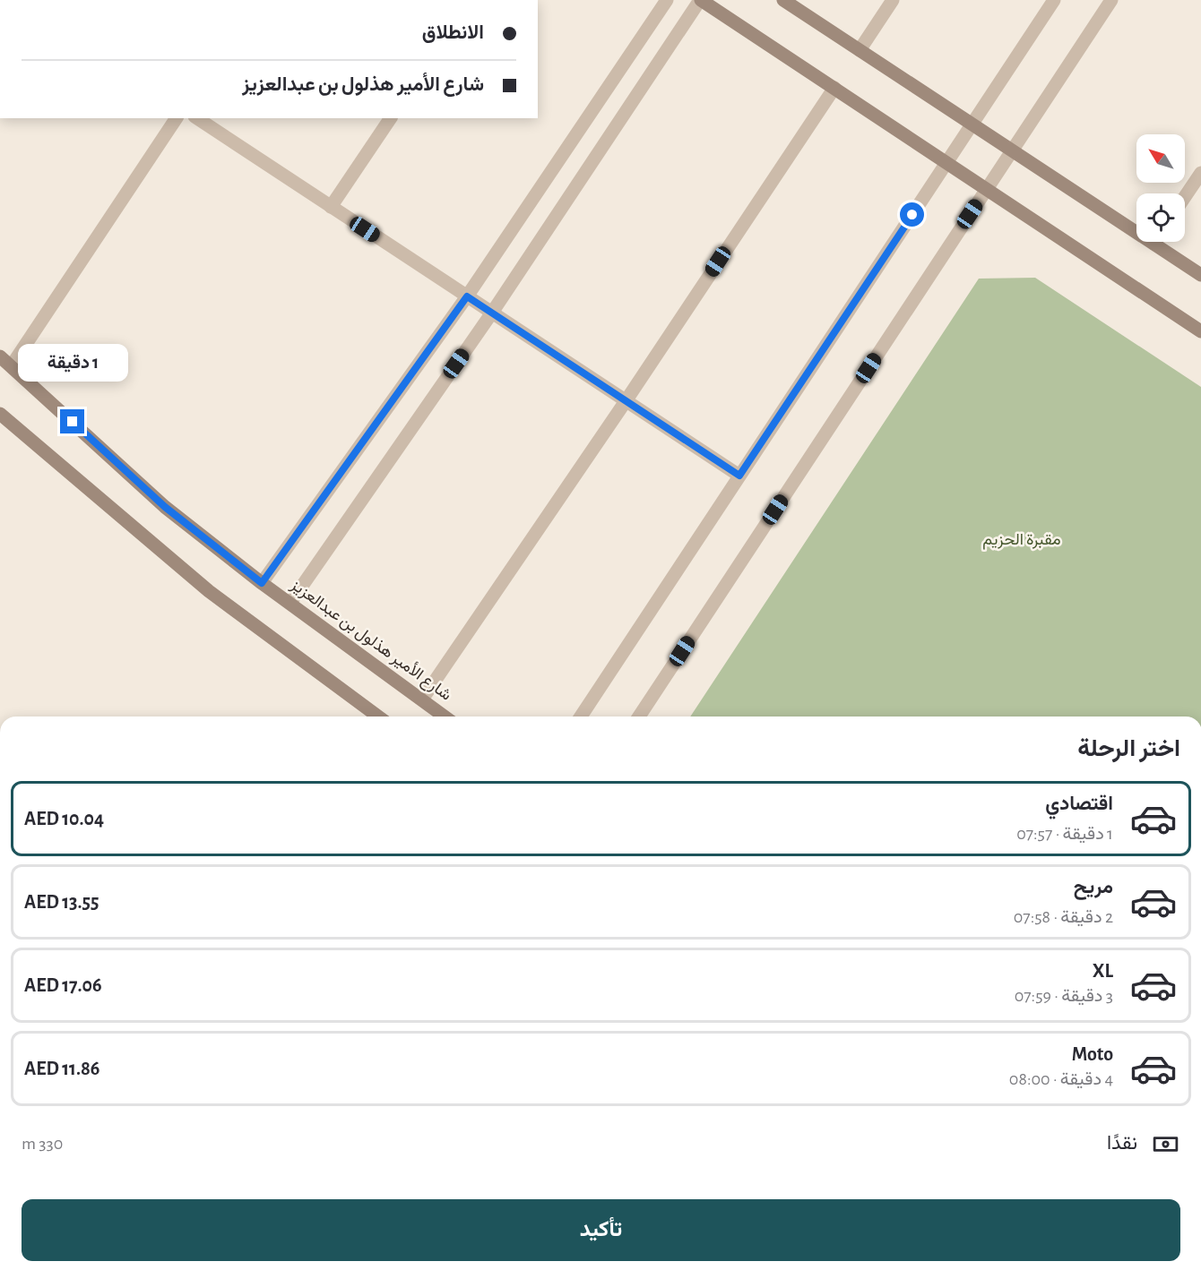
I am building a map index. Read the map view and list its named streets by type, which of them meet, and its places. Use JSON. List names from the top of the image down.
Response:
{
  "streets": {
    "street": ["شارع الأمير هذلول بن عبدالعزيز"]
  },
  "parks": ["مقبرة الحزيم"],
  "north": "top left",
  "page": {
    "banner": ["الانطلاق", "شارع الأمير هذلول بن عبدالعزيز"],
    "bubble": "1 دقيقة",
    "heading": "اختر الرحلة",
    "list": [
      {
        "name": "اقتصادي",
        "note": "1 دقيقة · 07:57",
        "value": "AED 10.04"
      },
      {
        "name": "مريح",
        "note": "2 دقيقة · 07:58",
        "value": "AED 13.55"
      },
      {
        "name": "XL",
        "note": "3 دقيقة · 07:59",
        "value": "AED 17.06"
      },
      {
        "name": "Moto",
        "note": "4 دقيقة · 08:00",
        "value": "AED 11.86"
      }
    ],
    "pay": ["نقدًا", "330 m"],
    "buttons": "تأكيد"
  }
}
